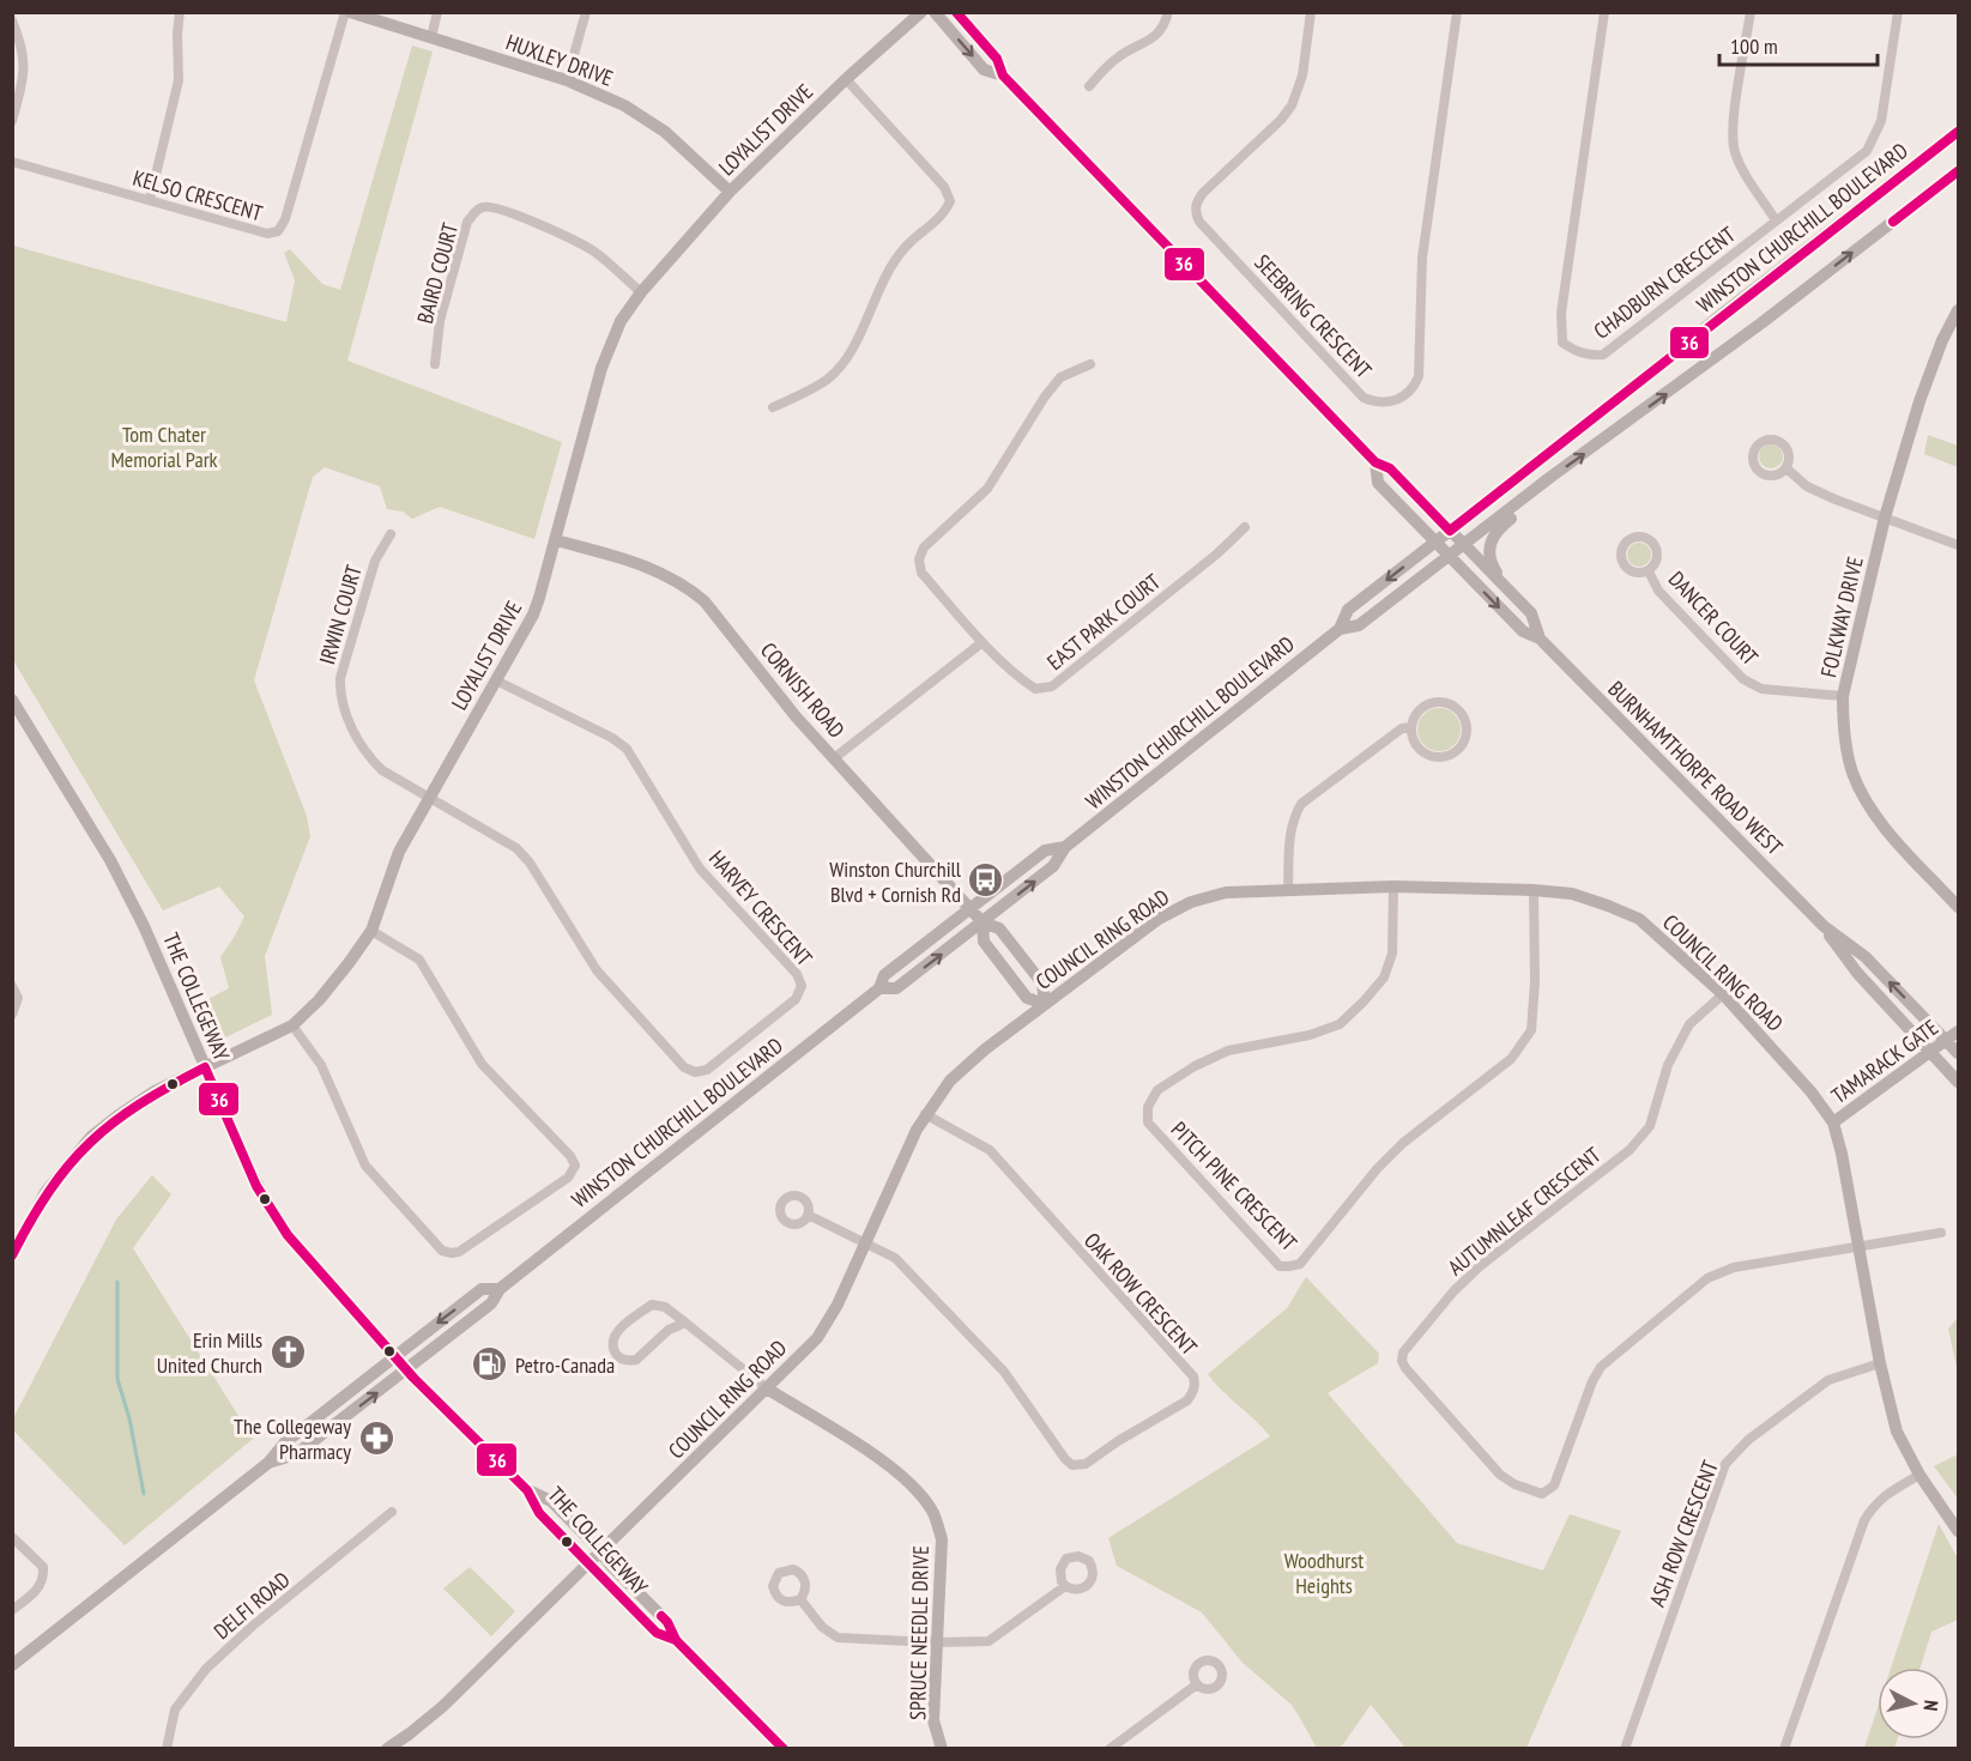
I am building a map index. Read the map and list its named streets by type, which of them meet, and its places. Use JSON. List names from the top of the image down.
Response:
{
  "streets": {
    "street": [
      "HUXLEY DRIVE",
      "LOYALIST DRIVE",
      "KELSO CRESCENT",
      "WINSTON CHURCHILL BOULEVARD",
      "BAIRD COURT",
      "CHADBURN CRESCENT",
      "SEEBRING CRESCENT",
      "IRWIN COURT",
      "FOLKWAY DRIVE",
      "DANCER COURT",
      "EAST PARK COURT",
      "CORNISH ROAD",
      "BURNHAMTHORPE ROAD WEST",
      "HARVEY CRESCENT",
      "COUNCIL RING ROAD",
      "THE COLLEGEWAY",
      "TAMARACK GATE",
      "PITCH PINE CRESCENT",
      "AUTUMNLEAF CRESCENT",
      "OAK ROW CRESCENT",
      "ASH ROW CRESCENT",
      "DELFI ROAD",
      "SPRUCE NEEDLE DRIVE"
    ]
  },
  "crossings": [
    ["HUXLEY DRIVE", "LOYALIST DRIVE"],
    ["HUXLEY DRIVE", "KELSO CRESCENT"],
    ["LOYALIST DRIVE", "BAIRD COURT"],
    ["LOYALIST DRIVE", "IRWIN COURT"],
    ["LOYALIST DRIVE", "CORNISH ROAD"],
    ["LOYALIST DRIVE", "HARVEY CRESCENT"],
    ["LOYALIST DRIVE", "THE COLLEGEWAY"],
    ["WINSTON CHURCHILL BOULEVARD", "CORNISH ROAD"],
    ["WINSTON CHURCHILL BOULEVARD", "BURNHAMTHORPE ROAD WEST"],
    ["WINSTON CHURCHILL BOULEVARD", "THE COLLEGEWAY"],
    ["IRWIN COURT", "HARVEY CRESCENT"],
    ["FOLKWAY DRIVE", "DANCER COURT"],
    ["BURNHAMTHORPE ROAD WEST", "TAMARACK GATE"],
    ["COUNCIL RING ROAD", "THE COLLEGEWAY"],
    ["COUNCIL RING ROAD", "TAMARACK GATE"],
    ["COUNCIL RING ROAD", "PITCH PINE CRESCENT"],
    ["COUNCIL RING ROAD", "AUTUMNLEAF CRESCENT"],
    ["COUNCIL RING ROAD", "OAK ROW CRESCENT"],
    ["COUNCIL RING ROAD", "ASH ROW CRESCENT"],
    ["COUNCIL RING ROAD", "SPRUCE NEEDLE DRIVE"]
  ],
  "parks": ["Tom Chater Memorial Park", "Woodhurst Heights"],
  "places": {
    "bus stop": ["Winston Churchill Blvd + Cornish Rd"],
    "church": ["Erin Mills United Church"],
    "fuel station": ["Petro-Canada"],
    "pharmacy": ["The Collegeway Pharmacy"]
  },
  "lines": ["transit line 36"],
  "scale_bar": "100 m",
  "north": "right"
}
